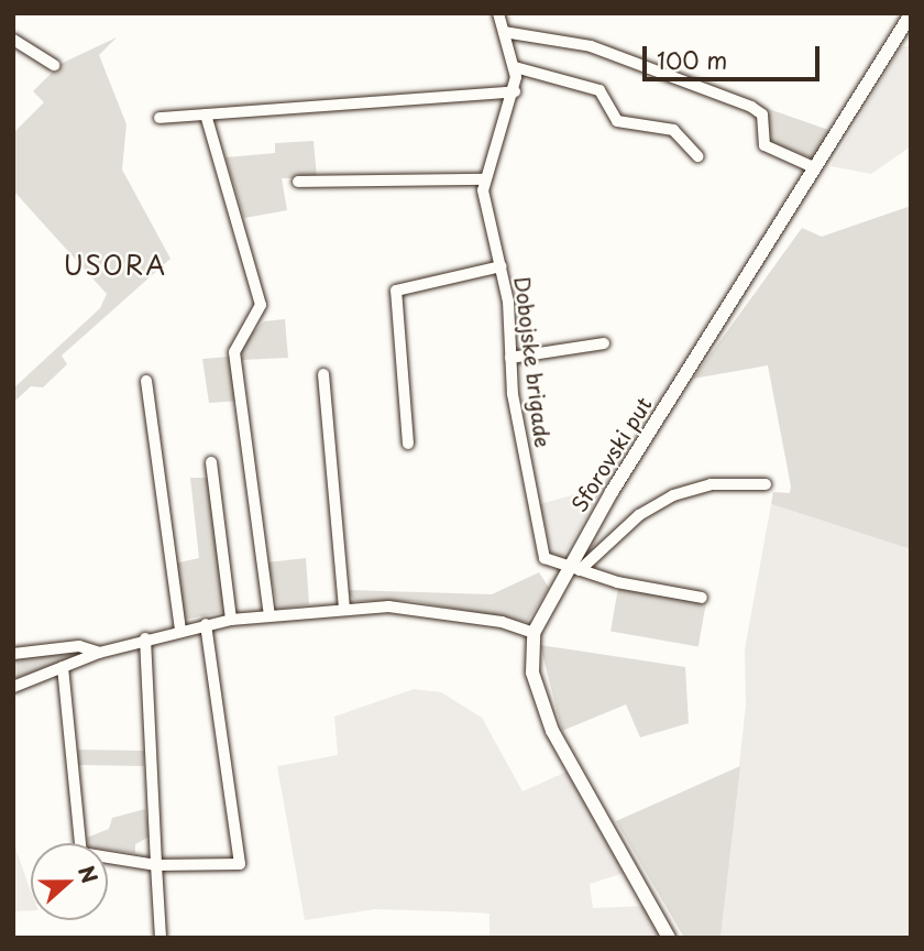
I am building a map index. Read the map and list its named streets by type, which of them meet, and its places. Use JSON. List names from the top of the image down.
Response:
{
  "streets": {
    "street": ["Dobojske brigade", "Sforovski put"]
  },
  "crossings": [
    ["Dobojske brigade", "Sforovski put"]
  ],
  "districts": ["USORA"],
  "scale_bar": "100 m",
  "north": "right"
}
